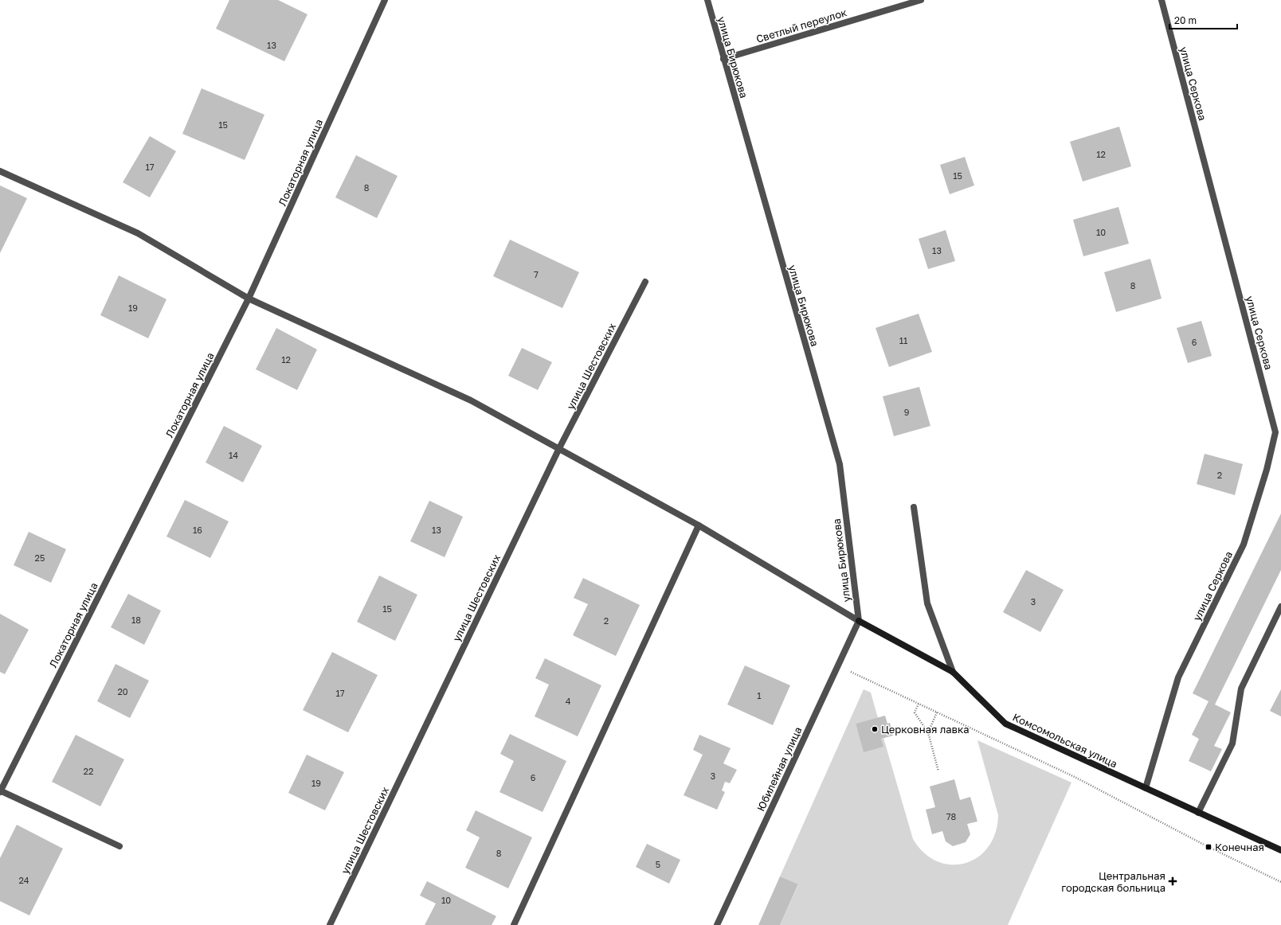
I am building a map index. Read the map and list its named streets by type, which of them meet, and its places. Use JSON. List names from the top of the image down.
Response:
{
  "streets": {
    "street": [
      "Светлый переулок",
      "улица Бирюкова",
      "улица Серкова",
      "Локаторная улица",
      "улица Шестовских",
      "Комсомольская улица",
      "Юбилейная улица"
    ]
  },
  "crossings": [
    ["Светлый переулок", "улица Бирюкова"],
    ["улица Бирюкова", "Комсомольская улица"],
    ["улица Бирюкова", "Юбилейная улица"],
    ["улица Серкова", "Комсомольская улица"],
    ["Комсомольская улица", "Юбилейная улица"]
  ],
  "places": {
    "other": ["Церковная лавка"],
    "transit": ["Конечная"],
    "health": ["Центральная городская больница"]
  },
  "house_numbers": [
    "13",
    "15",
    "12",
    "17",
    "15",
    "8",
    "10",
    "13",
    "7",
    "8",
    "19",
    "11",
    "6",
    "12",
    "9",
    "14",
    "2",
    "16",
    "13",
    "25",
    "3",
    "15",
    "18",
    "2",
    "20",
    "17",
    "1",
    "4",
    "22",
    "3",
    "6",
    "19",
    "78",
    "8",
    "5",
    "24",
    "10"
  ],
  "scale_bar": "20 m"
}
